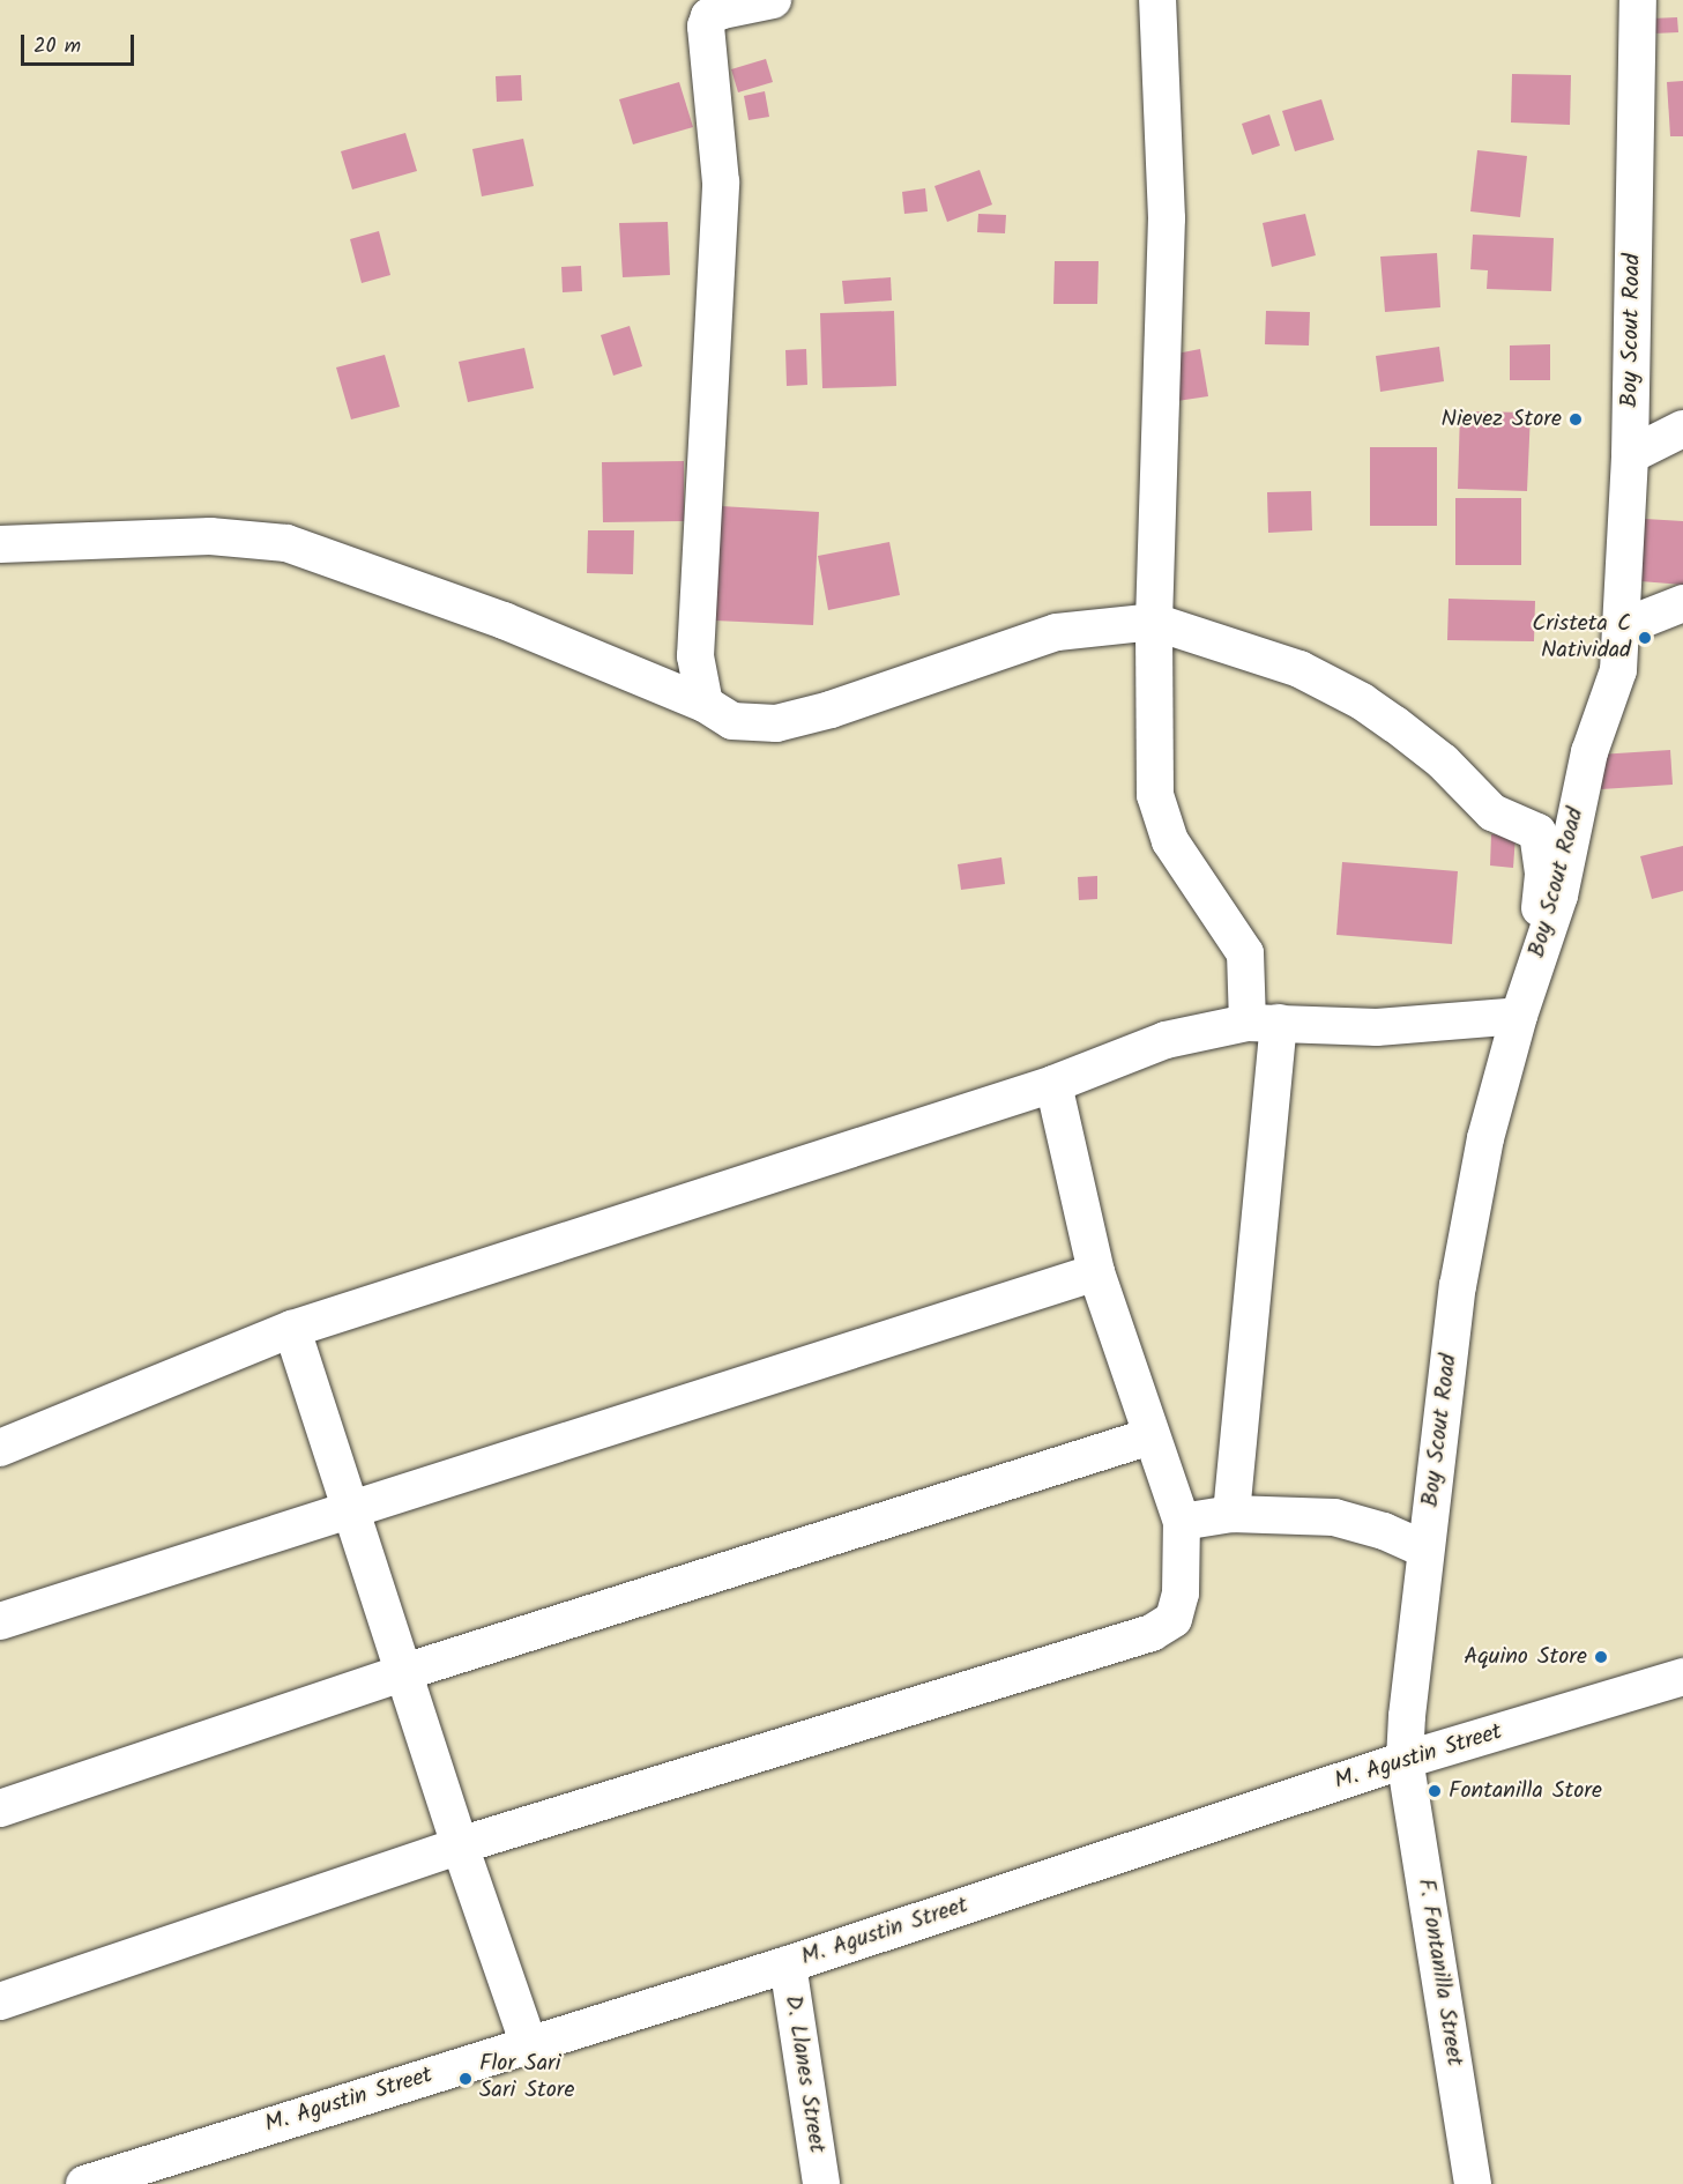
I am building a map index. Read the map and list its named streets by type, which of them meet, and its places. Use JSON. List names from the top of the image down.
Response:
{
  "streets": {
    "street": [
      "Boy Scout Road",
      "M. Agustin Street",
      "F. Fontanilla Street",
      "D. Llanes Street"
    ]
  },
  "crossings": [
    ["Boy Scout Road", "M. Agustin Street"],
    ["Boy Scout Road", "F. Fontanilla Street"],
    ["M. Agustin Street", "F. Fontanilla Street"],
    ["M. Agustin Street", "D. Llanes Street"]
  ],
  "places": [
    "Nievez Store",
    "Cristeta C Natividad",
    "Aquino Store",
    "Fontanilla Store",
    "Flor Sari Sari Store"
  ],
  "scale_bar": "20 m"
}
